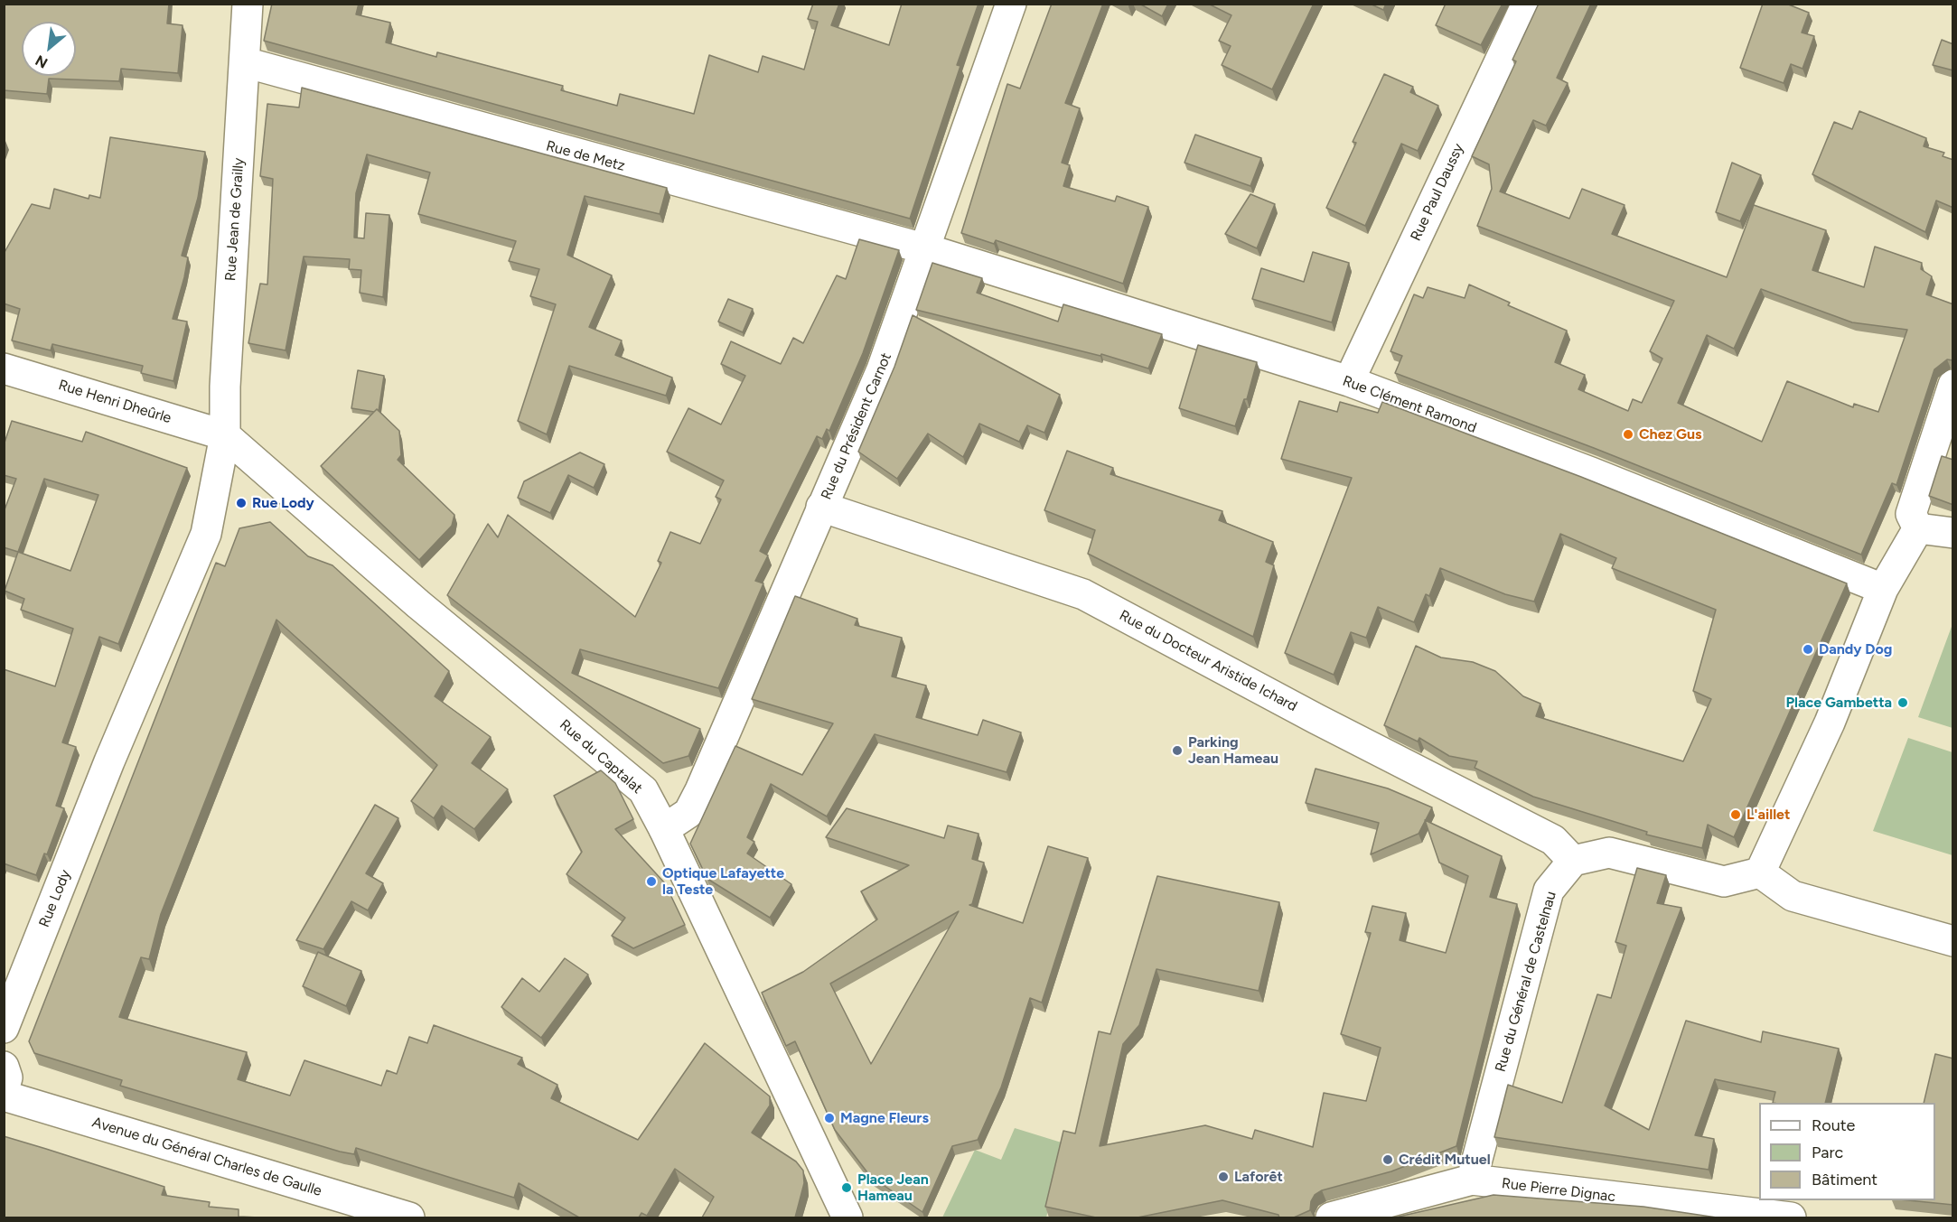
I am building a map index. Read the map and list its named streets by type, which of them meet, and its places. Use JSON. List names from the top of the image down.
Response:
{
  "streets": {
    "street": [
      "Rue de Metz",
      "Rue Paul Daussy",
      "Rue Jean de Grailly",
      "Rue Henri Dheûrle",
      "Rue Clément Ramond",
      "Rue du Président Carnot",
      "Rue du Docteur Aristide Ichard",
      "Rue du Captalat",
      "Rue Lody",
      "Rue du Général de Castelnau",
      "Avenue du Général Charles de Gaulle",
      "Rue Pierre Dignac"
    ]
  },
  "crossings": [
    ["Rue de Metz", "Rue Jean de Grailly"],
    ["Rue de Metz", "Rue Clément Ramond"],
    ["Rue de Metz", "Rue du Président Carnot"],
    ["Rue Paul Daussy", "Rue Clément Ramond"],
    ["Rue Jean de Grailly", "Rue Henri Dheûrle"],
    ["Rue Jean de Grailly", "Rue du Captalat"],
    ["Rue Jean de Grailly", "Rue Lody"],
    ["Rue Henri Dheûrle", "Rue du Captalat"],
    ["Rue Henri Dheûrle", "Rue Lody"],
    ["Rue Clément Ramond", "Rue du Président Carnot"],
    ["Rue du Président Carnot", "Rue du Docteur Aristide Ichard"],
    ["Rue du Président Carnot", "Rue du Captalat"],
    ["Rue du Docteur Aristide Ichard", "Rue du Général de Castelnau"],
    ["Rue du Captalat", "Rue Lody"],
    ["Rue du Général de Castelnau", "Rue Pierre Dignac"]
  ],
  "places": [
    "Chez Gus",
    "Rue Lody",
    "Dandy Dog",
    "Place Gambetta",
    "Parking Jean Hameau",
    "L'aillet",
    "Optique Lafayette la Teste",
    "Magne Fleurs",
    "Crédit Mutuel",
    "Laforêt",
    "Place Jean Hameau"
  ],
  "legend": ["Route", "Parc", "Bâtiment"],
  "north": "bottom left"
}
